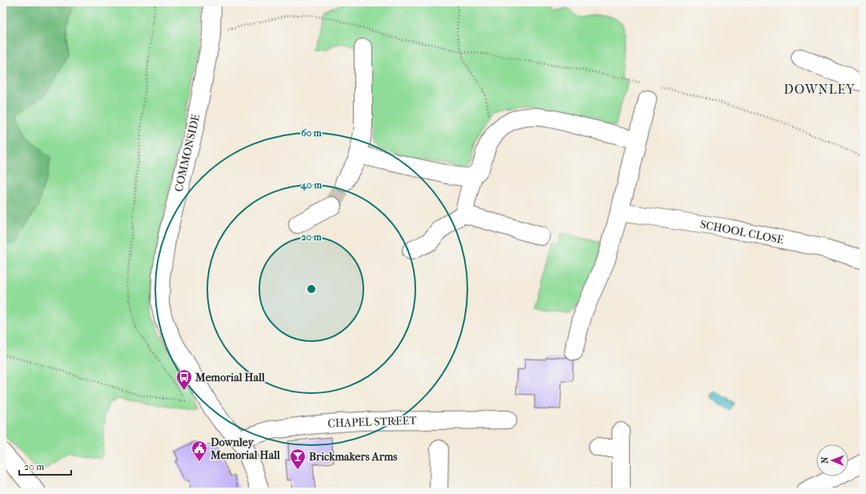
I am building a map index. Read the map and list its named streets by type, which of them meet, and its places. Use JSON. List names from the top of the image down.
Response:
{
  "streets": {
    "street": ["COMMONSIDE", "SCHOOL CLOSE", "CHAPEL STREET"]
  },
  "crossings": [
    ["COMMONSIDE", "CHAPEL STREET"]
  ],
  "districts": ["DOWNLEY"],
  "places": {
    "bus stop": ["Memorial Hall"],
    "public building": ["Downley Memorial Hall"],
    "bar": ["Brickmakers Arms"]
  },
  "scale_bar": "20 m",
  "north": "left",
  "rings": ["60 m", "40 m", "20 m"]
}
